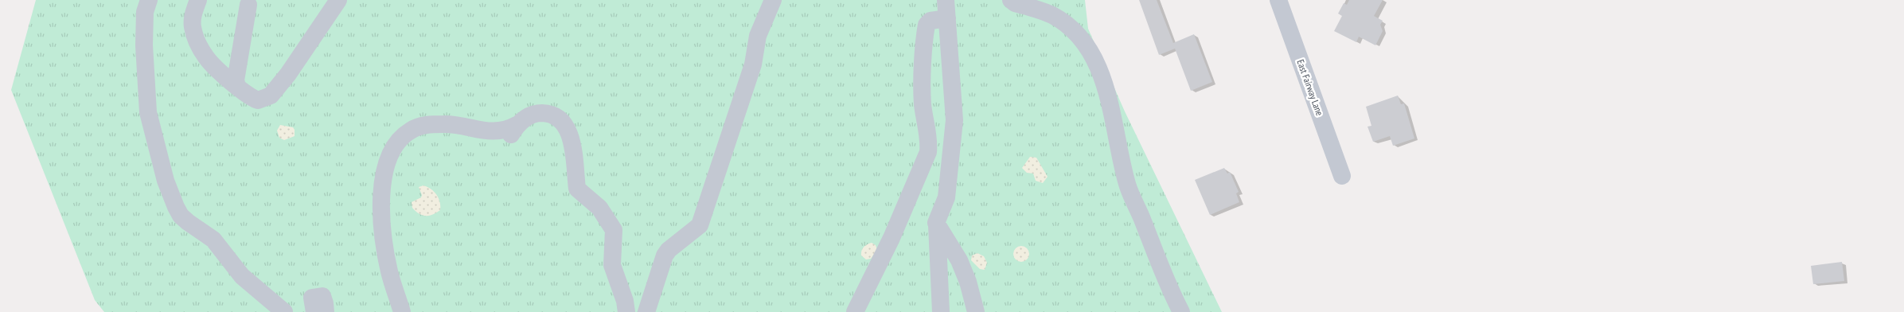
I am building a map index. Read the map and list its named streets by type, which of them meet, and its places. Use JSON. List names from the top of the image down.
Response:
{
  "streets": {
    "street": ["East Fairway Lane"]
  }
}
